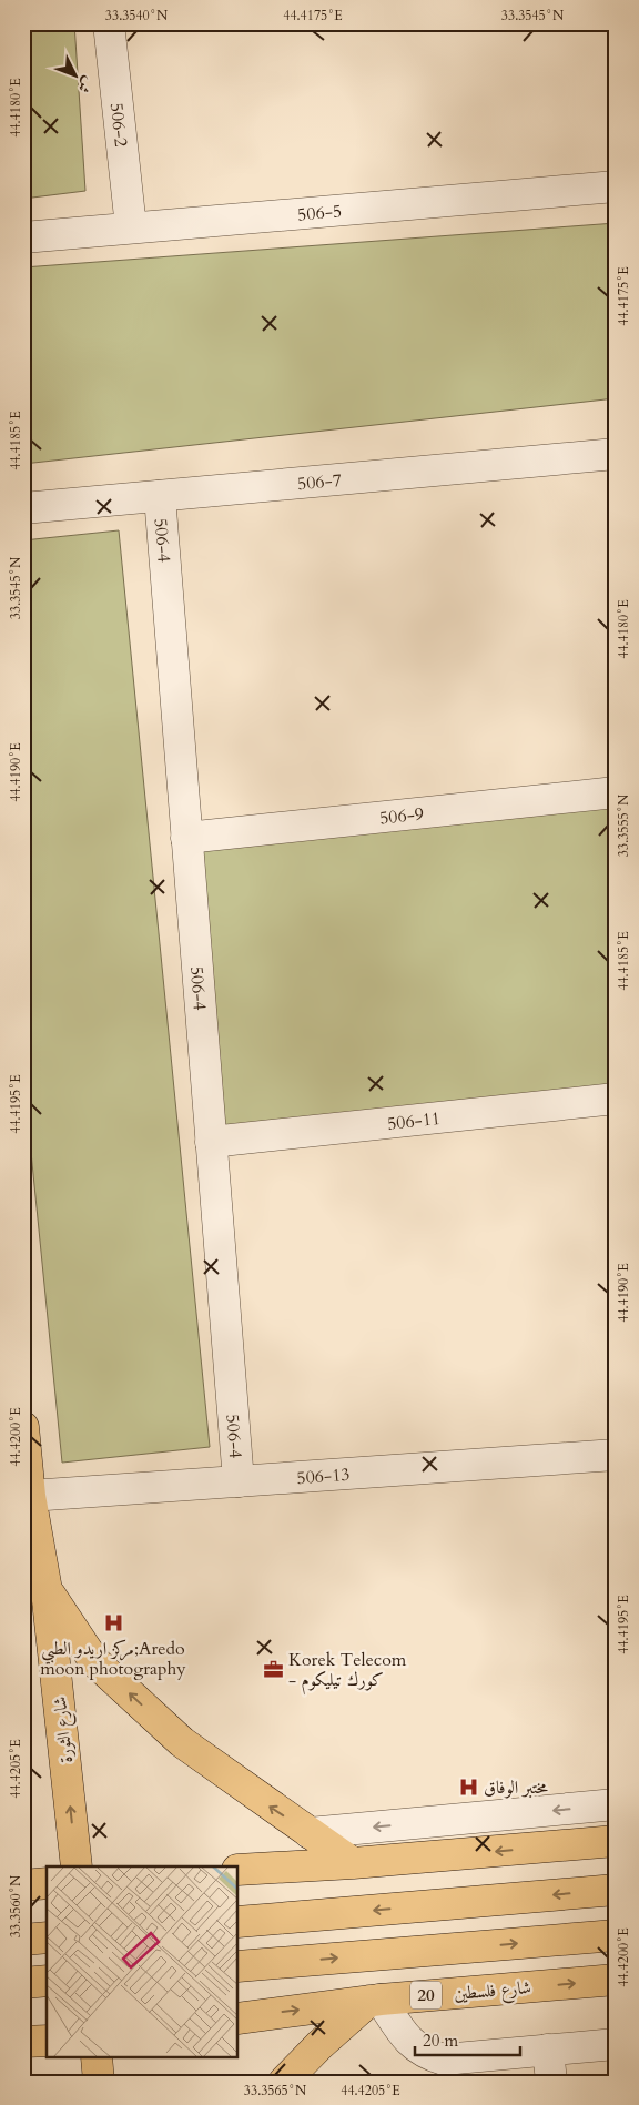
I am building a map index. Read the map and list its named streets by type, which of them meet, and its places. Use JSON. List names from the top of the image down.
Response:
{
  "streets": {
    "main road": ["شارع الثورة", "شارع فلسطين", "20"],
    "street": [
      "506-2",
      "506-5",
      "506-7",
      "506-4",
      "506-9",
      "506-11",
      "506-13"
    ]
  },
  "crossings": [
    ["506-2", "506-5"],
    ["506-7", "506-4"],
    ["506-4", "506-9"],
    ["506-4", "506-11"],
    ["506-4", "506-13"],
    ["506-13", "شارع الثورة"]
  ],
  "one_way": ["شارع الثورة"],
  "places": {
    "hospital": ["مركز اريدو الطبي;Aredo moon photography", "مختبر الوفاق"],
    "office": ["Korek Telecom - كورك تيليكوم"]
  },
  "scale_bar": "20 m",
  "north": "bottom right",
  "coordinates": [
    "33.3540°N",
    "44.4175°E",
    "33.3545°N",
    "44.4180°E",
    "44.4185°E",
    "44.4190°E",
    "33.3555°N",
    "44.4195°E",
    "44.4200°E",
    "44.4205°E",
    "33.3560°N",
    "33.3565°N"
  ]
}
